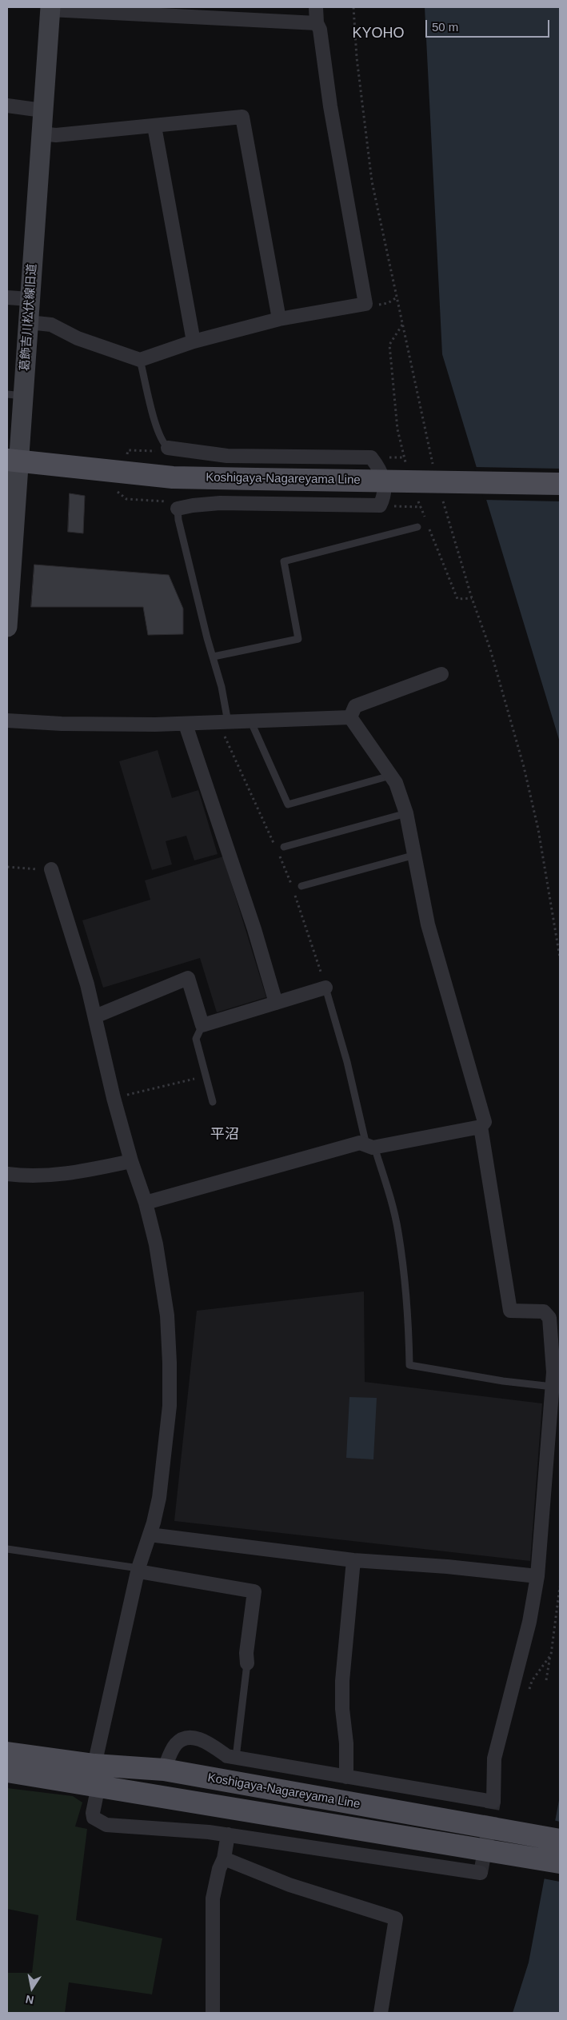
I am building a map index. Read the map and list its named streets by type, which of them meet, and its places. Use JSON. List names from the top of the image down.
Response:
{
  "streets": {
    "main road": ["Koshigaya-Nagareyama Line"],
    "street": ["葛飾吉川松伏線旧道"]
  },
  "crossings": [
    ["葛飾吉川松伏線旧道", "Koshigaya-Nagareyama Line"]
  ],
  "districts": ["KYOHO", "平沼"],
  "scale_bar": "50 m",
  "north": "bottom"
}
